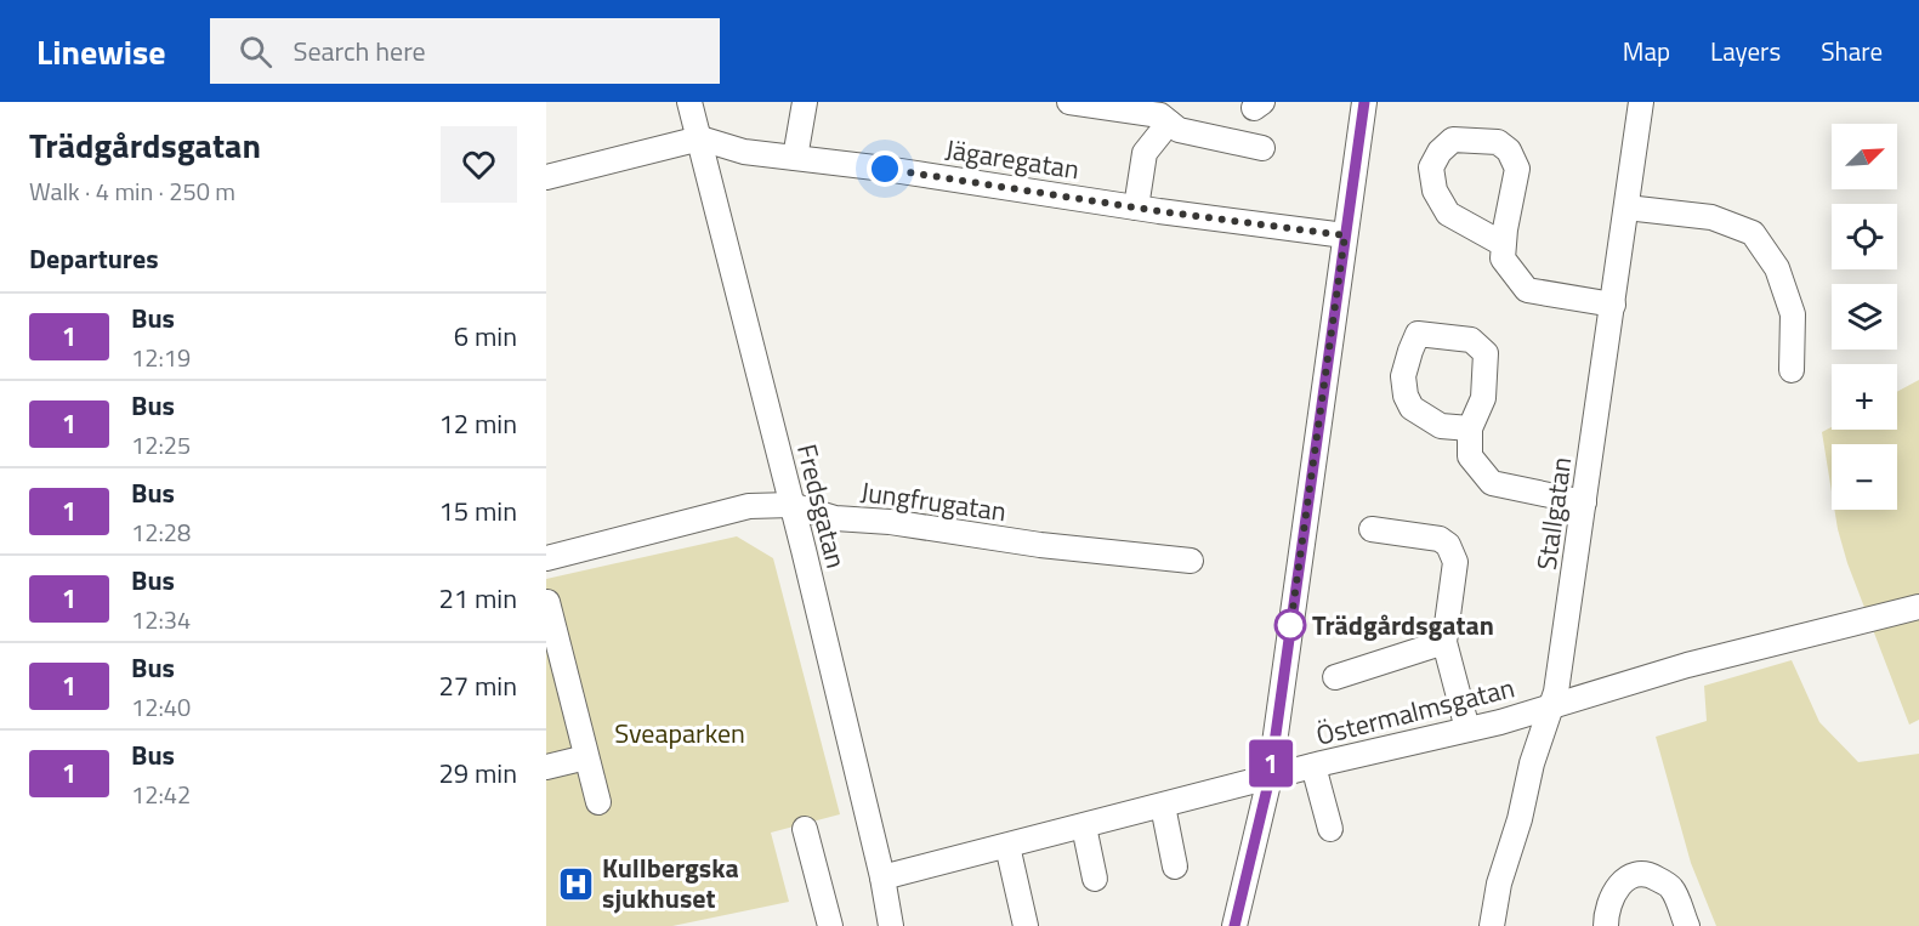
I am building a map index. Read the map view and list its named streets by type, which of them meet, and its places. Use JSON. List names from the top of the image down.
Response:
{
  "streets": {
    "street": [
      "Jägaregatan",
      "Jungfrugatan",
      "Fredsgatan",
      "Stallgatan",
      "Östermalmsgatan"
    ]
  },
  "crossings": [
    ["Jägaregatan", "Fredsgatan"],
    ["Jungfrugatan", "Fredsgatan"],
    ["Fredsgatan", "Östermalmsgatan"],
    ["Stallgatan", "Östermalmsgatan"]
  ],
  "parks": ["Sveaparken"],
  "places": {
    "other": ["Trädgårdsgatan"],
    "hospital": ["Kullbergska sjukhuset"]
  },
  "lines": ["bus line 1"],
  "north": "top right",
  "page": {
    "header": "Linewise",
    "search": "Search here",
    "nav": ["Map", "Layers", "Share"],
    "heading": [
      ["Trädgårdsgatan", "Walk · 4 min · 250 m"],
      "Departures"
    ],
    "on_map": "1",
    "map_buttons": ["+", "−"],
    "list": [
      {
        "mark": "1",
        "name": "Bus",
        "note": "12:19",
        "value": "6 min"
      },
      {
        "mark": "1",
        "name": "Bus",
        "note": "12:25",
        "value": "12 min"
      },
      {
        "mark": "1",
        "name": "Bus",
        "note": "12:28",
        "value": "15 min"
      },
      {
        "mark": "1",
        "name": "Bus",
        "note": "12:34",
        "value": "21 min"
      },
      {
        "mark": "1",
        "name": "Bus",
        "note": "12:40",
        "value": "27 min"
      },
      {
        "mark": "1",
        "name": "Bus",
        "note": "12:42",
        "value": "29 min"
      }
    ]
  }
}
